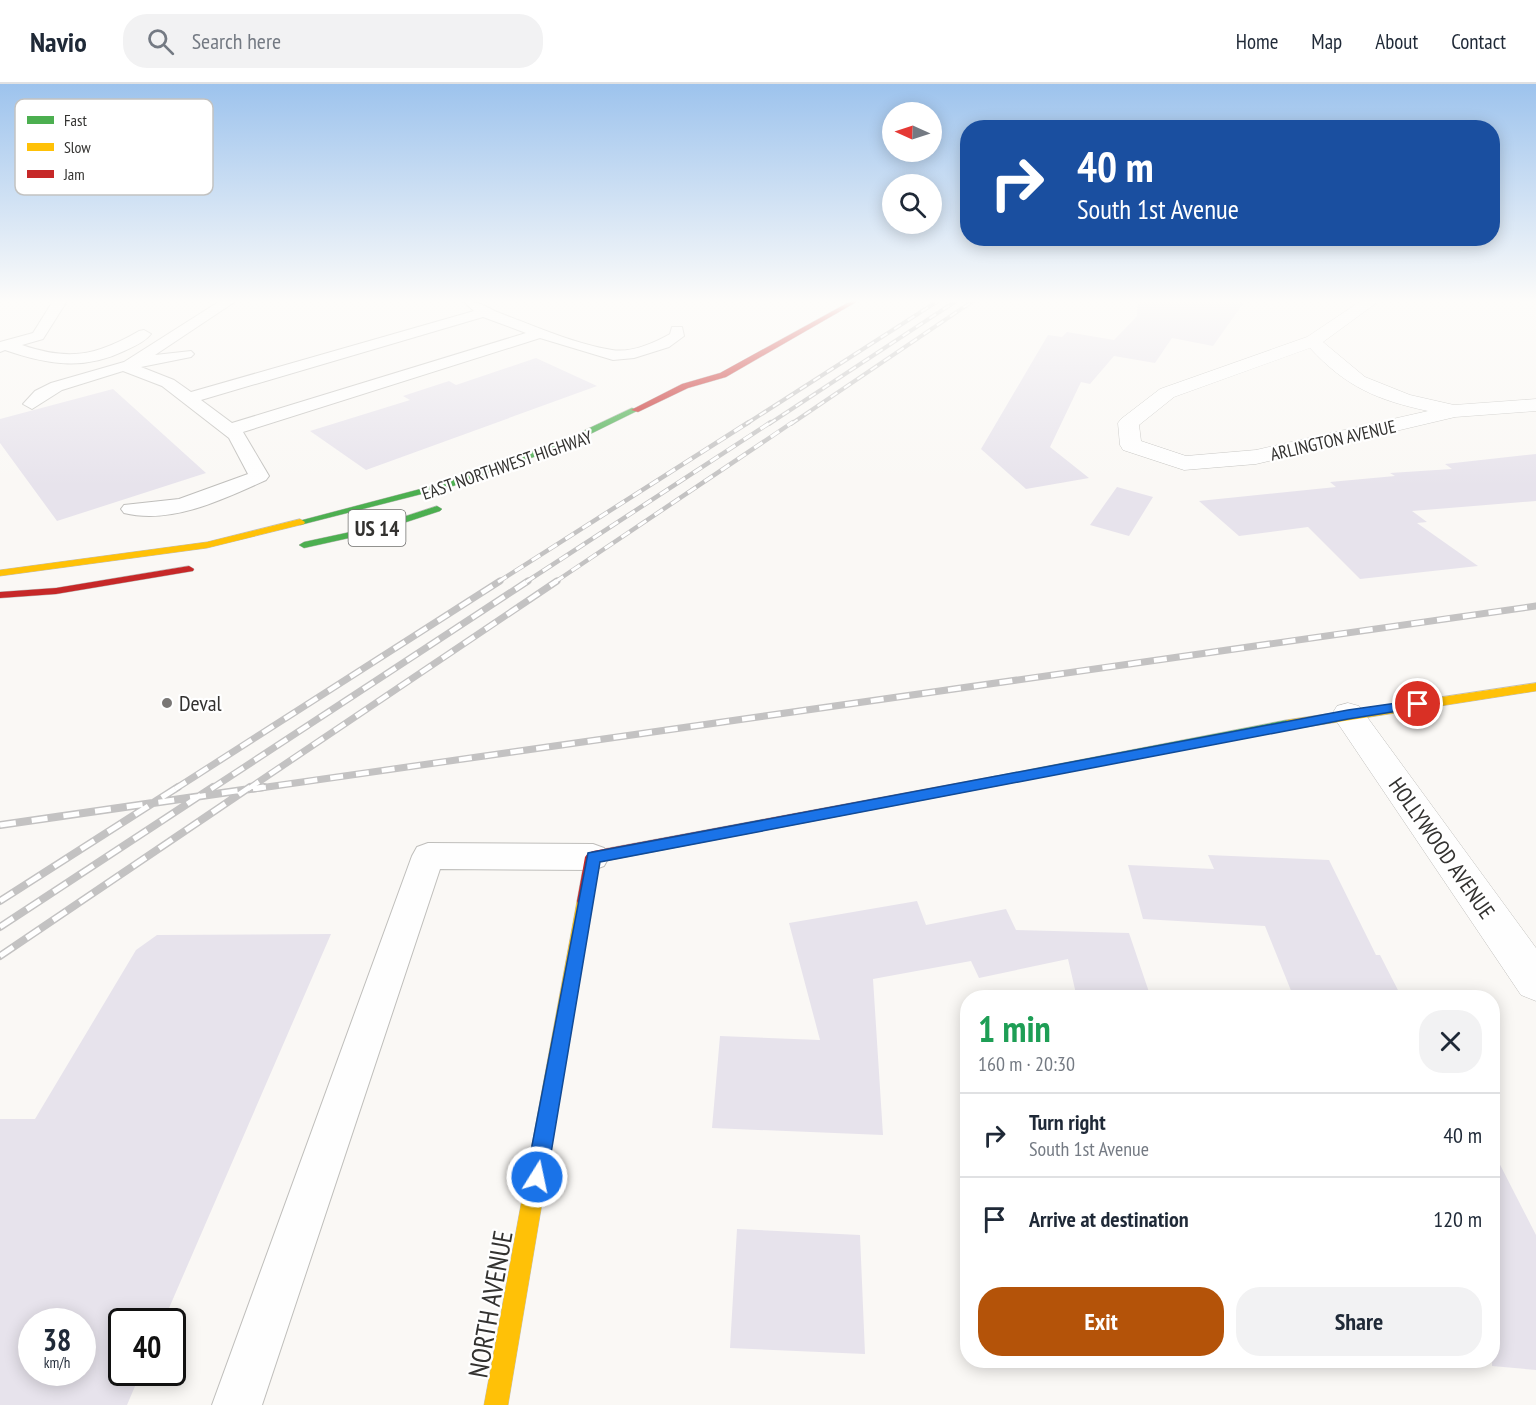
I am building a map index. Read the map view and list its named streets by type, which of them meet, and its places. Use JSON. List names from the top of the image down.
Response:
{
  "streets": {
    "main road": ["EAST NORTHWEST HIGHWAY", "US 14", "NORTH AVENUE"],
    "street": ["ARLINGTON AVENUE", "HOLLYWOOD AVENUE"]
  },
  "places": ["Deval"],
  "legend": ["Fast", "Slow", "Jam"],
  "north": "left",
  "page": {
    "header": "Navio",
    "search": "Search here",
    "nav": [
      "Home",
      "Map",
      "About",
      "Contact"
    ],
    "turn": ["40 m", "South 1st Avenue"],
    "heading": ["1 min", "160 m · 20:30"],
    "list": [
      {
        "name": "Turn right",
        "note": "South 1st Avenue",
        "value": "40 m"
      },
      {
        "name": "Arrive at destination",
        "value": "120 m"
      }
    ],
    "buttons": ["Exit", "Share"],
    "speed": "38 km/h",
    "limit": "40"
  }
}
